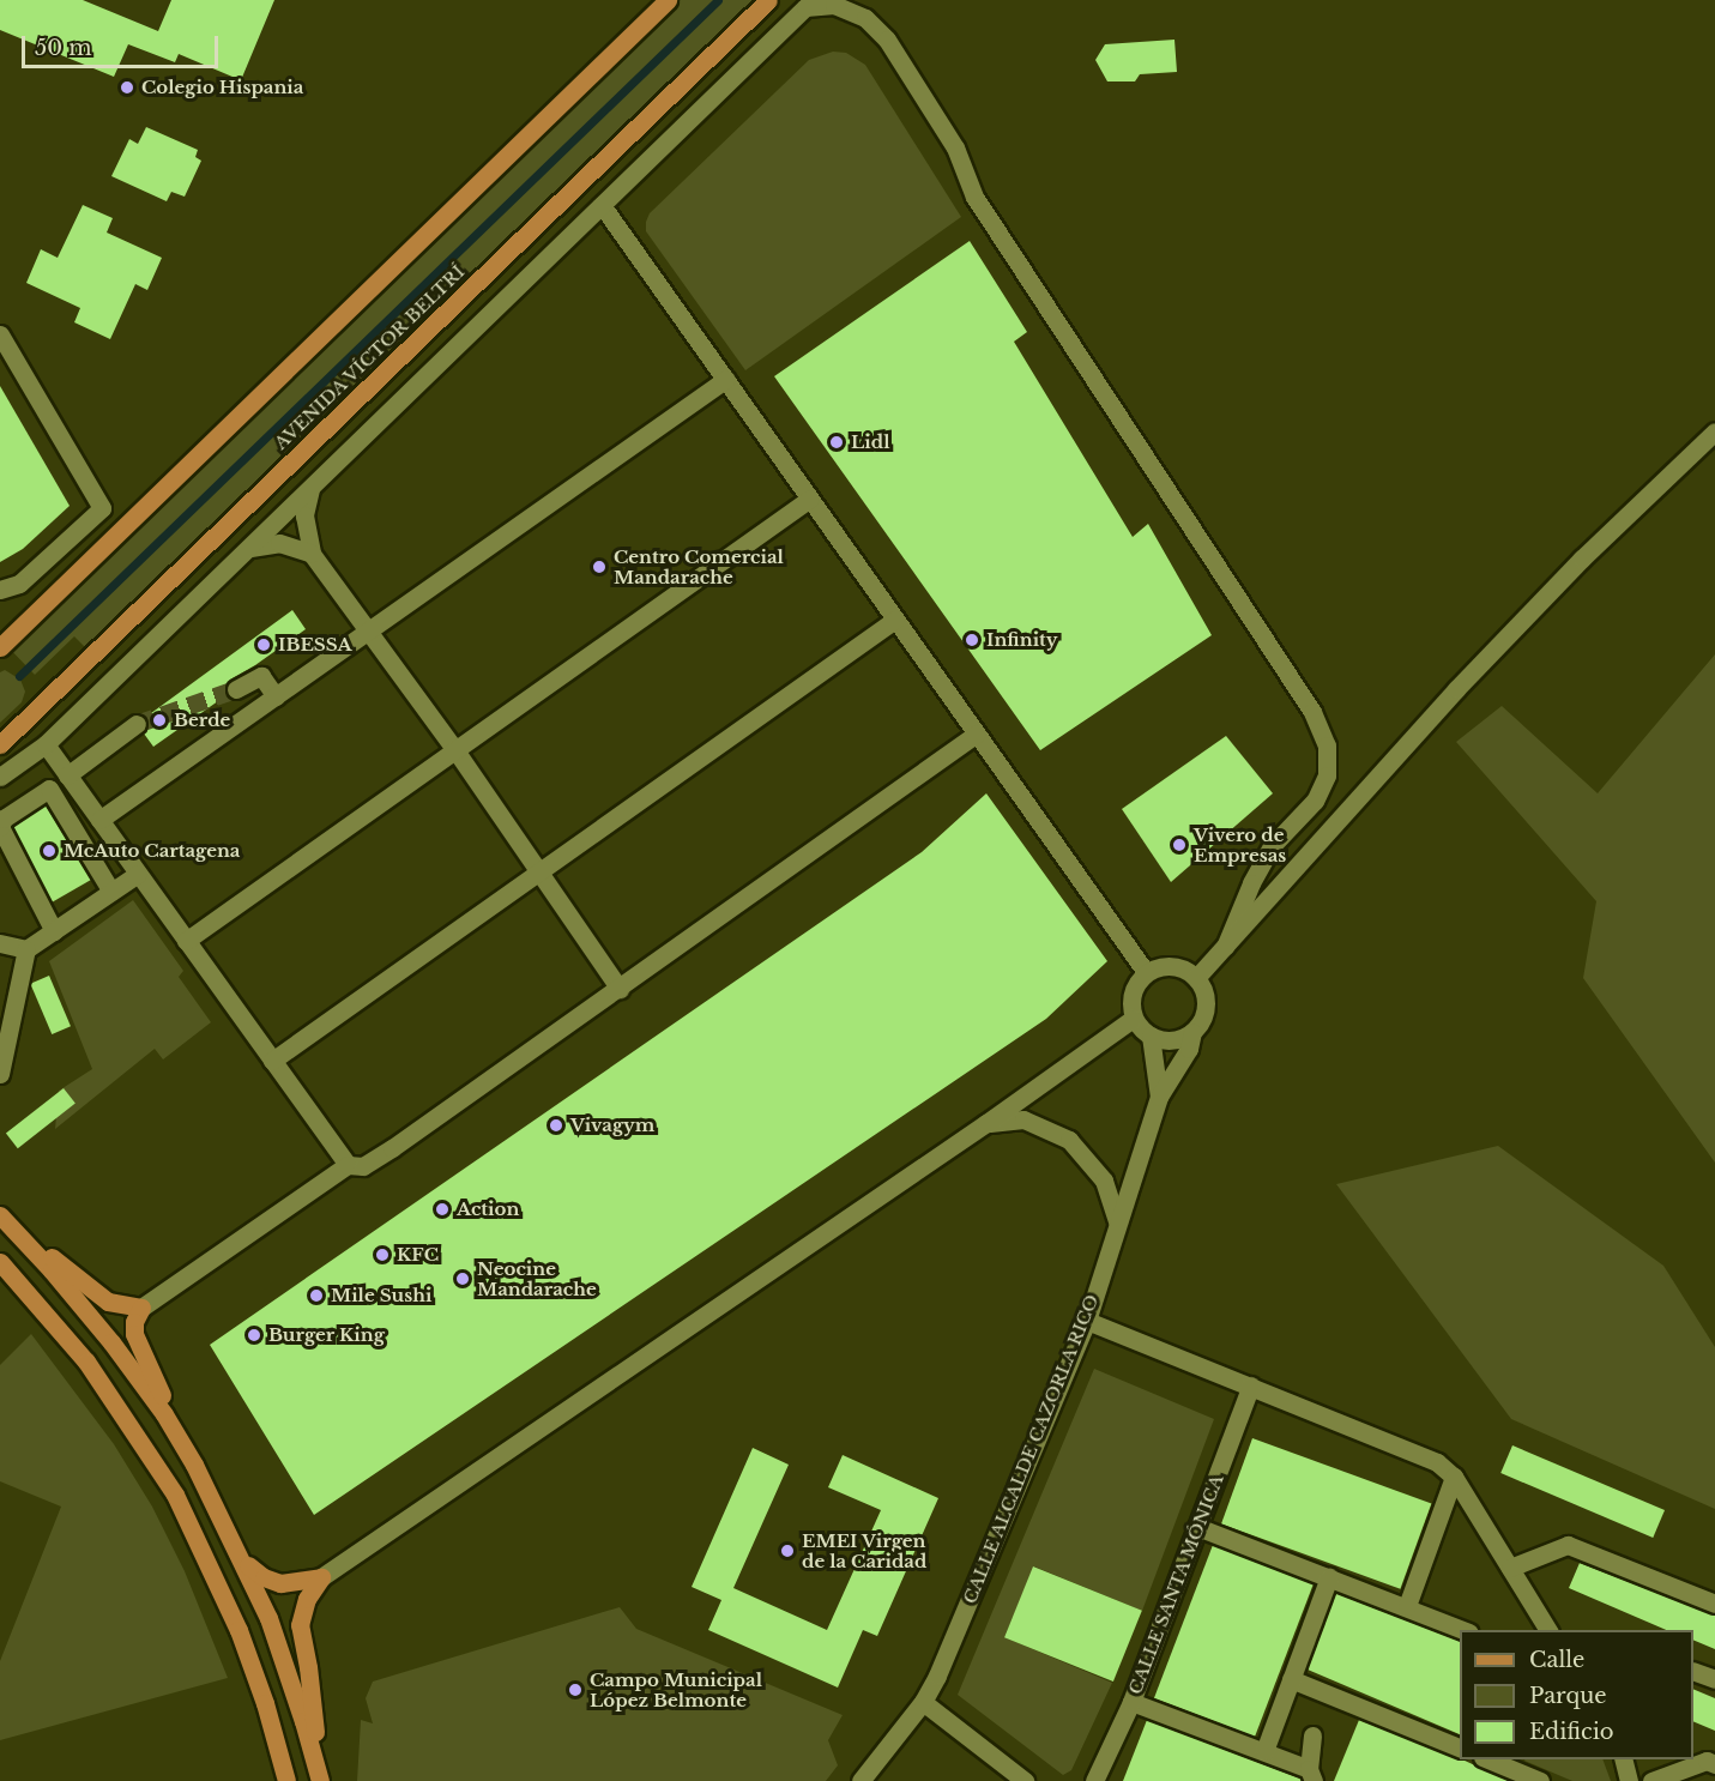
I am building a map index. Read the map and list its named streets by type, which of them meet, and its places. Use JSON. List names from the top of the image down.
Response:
{
  "streets": {
    "main road": ["AVENIDA VÍCTOR BELTRÍ"],
    "street": ["CALLE ALCALDE CAZORLA RICO", "CALLE SANTA MÓNICA"]
  },
  "places": [
    "Colegio Hispania",
    "Lidl",
    "Centro Comercial Mandarache",
    "Infinity",
    "IBESSA",
    "Berde",
    "Vivero de Empresas",
    "McAuto Cartagena",
    "Vivagym",
    "Action",
    "KFC",
    "Neocine Mandarache",
    "Mile Sushi",
    "Burger King",
    "EMEI Virgen de la Caridad",
    "Campo Municipal López Belmonte"
  ],
  "legend": ["Calle", "Parque", "Edificio"],
  "scale_bar": "50 m"
}
